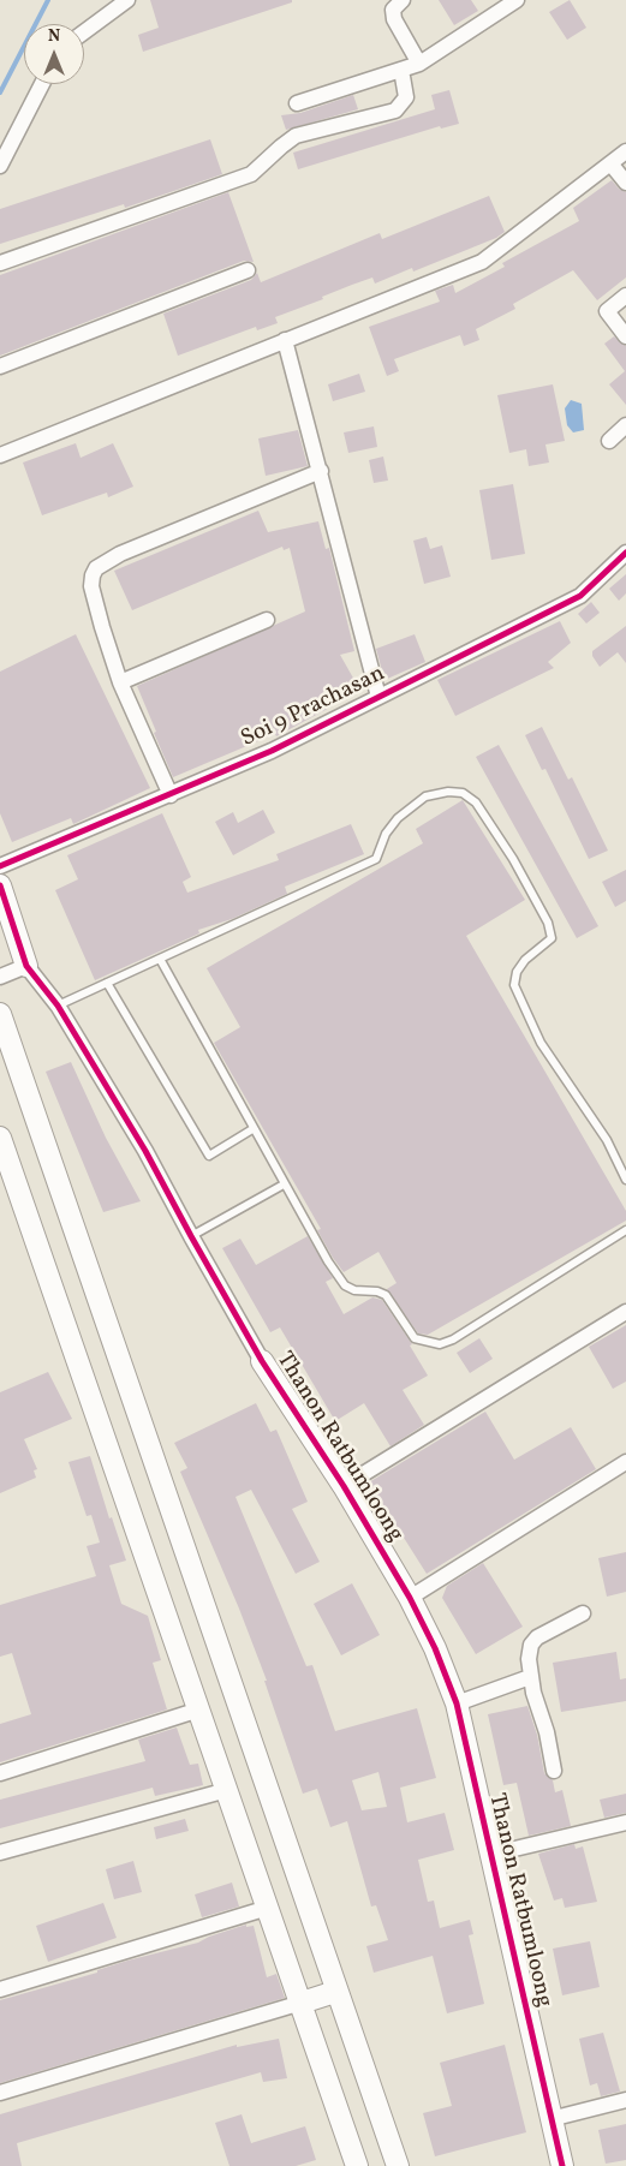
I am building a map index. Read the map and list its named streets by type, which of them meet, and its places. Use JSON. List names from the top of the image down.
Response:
{
  "streets": {
    "main road": ["Thanon Ratbumloong"],
    "street": ["Soi 9 Prachasan"]
  },
  "north": "top"
}
